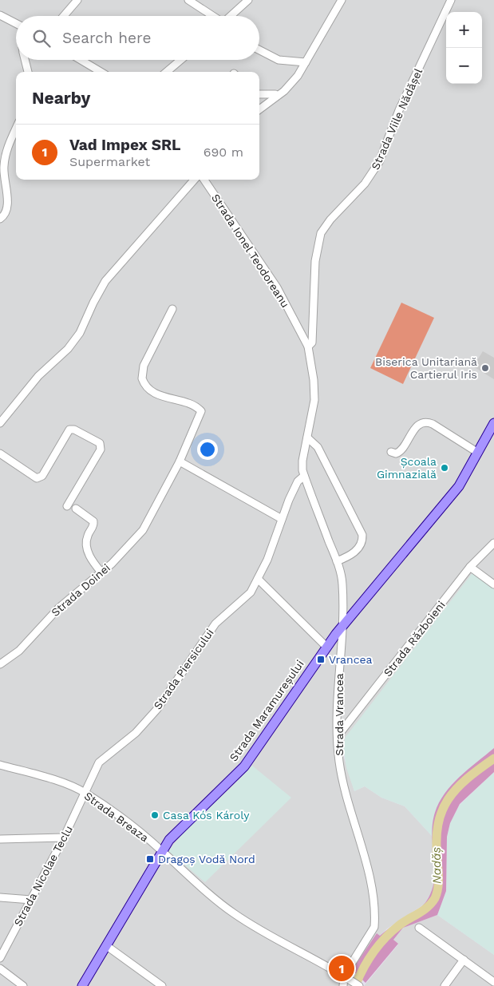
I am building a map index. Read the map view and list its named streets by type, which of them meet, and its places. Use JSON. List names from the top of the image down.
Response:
{
  "streets": {
    "main road": ["Strada Maramureșului"],
    "street": [
      "Strada Viile Nădășel",
      "Strada Ionel Teodoreanu",
      "Strada Doinei",
      "Strada Războieni",
      "Strada Piersicului",
      "Strada Vrancea",
      "Strada Breaza",
      "Strada Nicolae Teclu"
    ]
  },
  "crossings": [
    ["Strada Viile Nădășel", "Strada Ionel Teodoreanu"],
    ["Strada Viile Nădășel", "Strada Vrancea"],
    ["Strada Războieni", "Strada Vrancea"],
    ["Strada Piersicului", "Strada Vrancea"],
    ["Strada Piersicului", "Strada Breaza"],
    ["Strada Piersicului", "Strada Nicolae Teclu"],
    ["Strada Maramureșului", "Strada Vrancea"],
    ["Strada Maramureșului", "Strada Breaza"],
    ["Strada Vrancea", "Strada Breaza"],
    ["Strada Breaza", "Strada Nicolae Teclu"]
  ],
  "water": ["Nadăș"],
  "places": {
    "other": ["Biserica Unitariană Cartierul Iris", "Școala Gimnazială", "Casa Kós Károly"],
    "transit": ["Vrancea", "Dragoș Vodă Nord"]
  },
  "page": {
    "map_buttons": ["+", "−"],
    "search": "Search here",
    "heading": "Nearby",
    "list": [
      {
        "mark": "1",
        "name": "Vad Impex SRL",
        "note": "Supermarket",
        "value": "690 m"
      }
    ],
    "pins": "1"
  }
}
